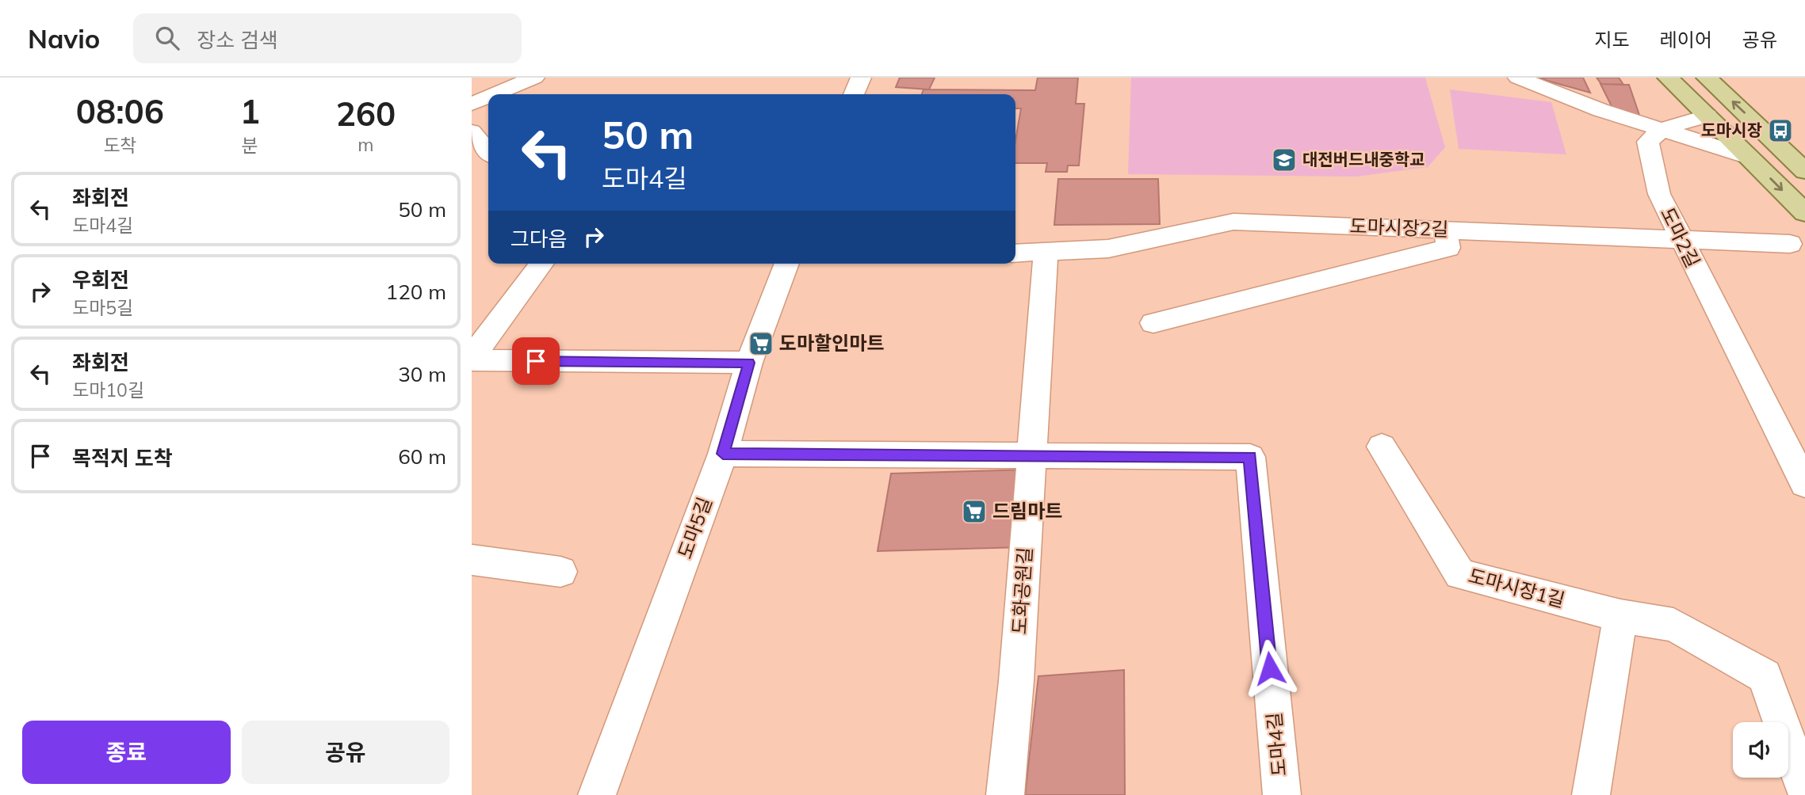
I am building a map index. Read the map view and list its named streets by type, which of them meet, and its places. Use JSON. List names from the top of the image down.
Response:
{
  "streets": {
    "street": [
      "도마시장2길",
      "도마2길",
      "도마5길",
      "도마시장1길",
      "도화공원길",
      "도마4길"
    ]
  },
  "crossings": [
    ["도마시장2길", "도마2길"],
    ["도마시장2길", "도화공원길"],
    ["도마5길", "도마4길"],
    ["도화공원길", "도마4길"]
  ],
  "places": {
    "bus stop": ["도마시장"],
    "school or university": ["대전버드내중학교"],
    "supermarket": ["도마할인마트", "드림마트"]
  },
  "page": {
    "header": "Navio",
    "search": "장소 검색",
    "nav": ["지도", "레이어", "공유"],
    "eta": [
      "08:06",
      "도착",
      "1",
      "분",
      "260",
      "m"
    ],
    "turn": ["50 m", "도마4길"],
    "list": [
      {
        "name": "좌회전",
        "note": "도마4길",
        "value": "50 m"
      },
      {
        "name": "우회전",
        "note": "도마5길",
        "value": "120 m"
      },
      {
        "name": "좌회전",
        "note": "도마10길",
        "value": "30 m"
      },
      {
        "name": "목적지 도착",
        "value": "60 m"
      }
    ],
    "then": "그다음",
    "buttons": ["종료", "공유"]
  }
}
